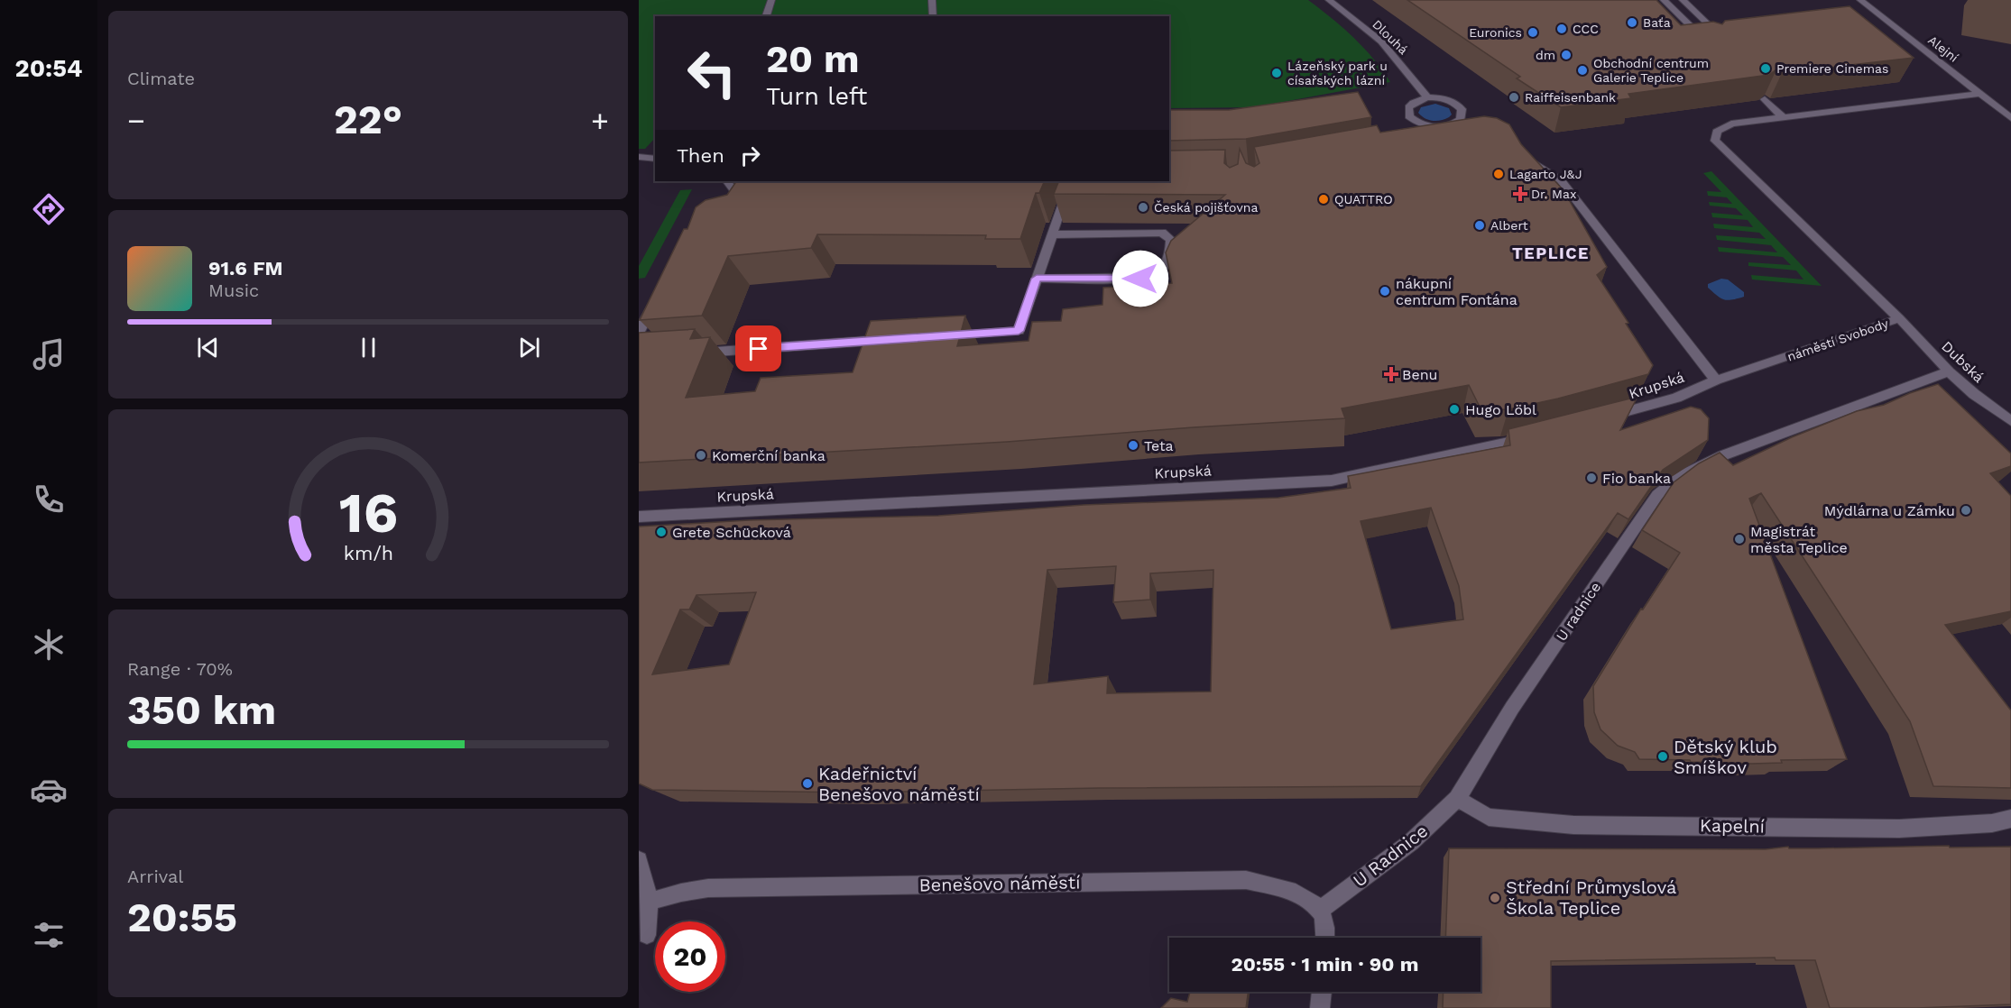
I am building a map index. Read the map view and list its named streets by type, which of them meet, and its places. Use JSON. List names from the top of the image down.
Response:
{
  "streets": {
    "street": [
      "Dlouhá",
      "Alejní",
      "náměstí Svobody",
      "Dubská",
      "Krupská",
      "U radnice",
      "Kapelní",
      "U Radnice",
      "Benešovo náměstí"
    ]
  },
  "crossings": [
    ["Alejní", "náměstí Svobody"],
    ["náměstí Svobody", "Dubská"],
    ["náměstí Svobody", "Krupská"],
    ["Dubská", "U radnice"],
    ["U radnice", "Kapelní"],
    ["U radnice", "U Radnice"],
    ["Kapelní", "U Radnice"],
    ["U Radnice", "Benešovo náměstí"]
  ],
  "districts": ["TEPLICE"],
  "places": {
    "other": [
      "Baťa",
      "CCC",
      "Euronics",
      "dm",
      "Premiere Cinemas",
      "Obchodní centrum Galerie Teplice",
      "Lázeňský park u císařských lázní",
      "Raiffeisenbank",
      "Lagarto J&J",
      "QUATTRO",
      "Česká pojišťovna",
      "Albert",
      "nákupní centrum Fontána",
      "Hugo Löbl",
      "Teta",
      "Komerční banka",
      "Fio banka",
      "Mýdlárna u Zámku",
      "Grete Schücková",
      "Magistrát města Teplice",
      "Dětský klub Smíškov",
      "Kadeřnictví Benešovo náměstí",
      "Střední Průmyslová Škola Teplice"
    ],
    "health": ["Dr. Max", "Benu"]
  },
  "page": {
    "tabs": "20:54",
    "tile": [
      "Climate",
      ["Range · 70%", "350 km"],
      ["Arrival", "20:55"]
    ],
    "turn": ["20 m", "Turn left"],
    "heat": ["−", "22°", "+"],
    "then": "Then",
    "song": ["91.6 FM", "Music"],
    "limit": "20",
    "trip": "20:55 · 1 min · 90 m",
    "gauge": ["16", "km/h"]
  }
}
